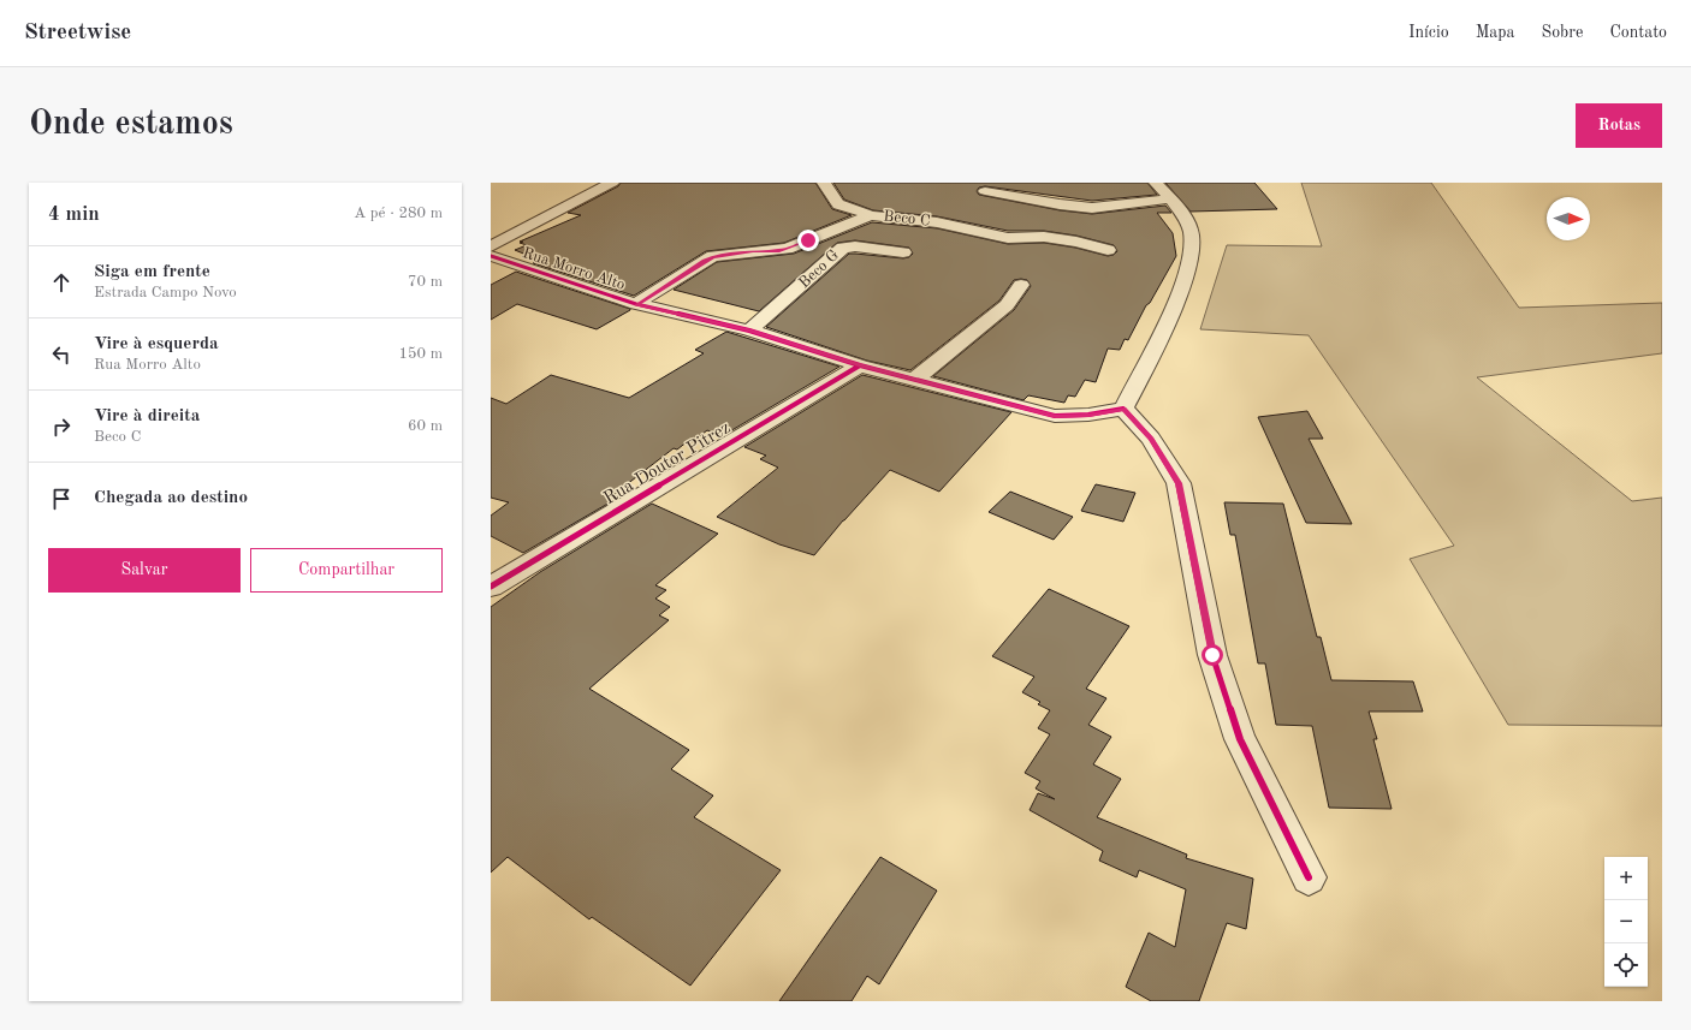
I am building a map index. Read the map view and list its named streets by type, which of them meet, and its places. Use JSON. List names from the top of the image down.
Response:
{
  "streets": {
    "street": [
      "Beco C",
      "Rua Morro Alto",
      "Beco G",
      "Rua Doutor Pitrez"
    ]
  },
  "crossings": [
    ["Beco C", "Rua Morro Alto"],
    ["Rua Morro Alto", "Beco G"],
    ["Rua Morro Alto", "Rua Doutor Pitrez"]
  ],
  "north": "right",
  "page": {
    "header": "Streetwise",
    "nav": [
      "Início",
      "Mapa",
      "Sobre",
      "Contato"
    ],
    "buttons": [
      "Rotas",
      ["Salvar", "Compartilhar"]
    ],
    "title": "Onde estamos",
    "heading": ["4 min", "A pé · 280 m"],
    "list": [
      ["Siga em frente", "Estrada Campo Novo", "70 m"],
      ["Vire à esquerda", "Rua Morro Alto", "150 m"],
      ["Vire à direita", "Beco C", "60 m"],
      "Chegada ao destino"
    ],
    "map_buttons": ["+", "−"]
  }
}
